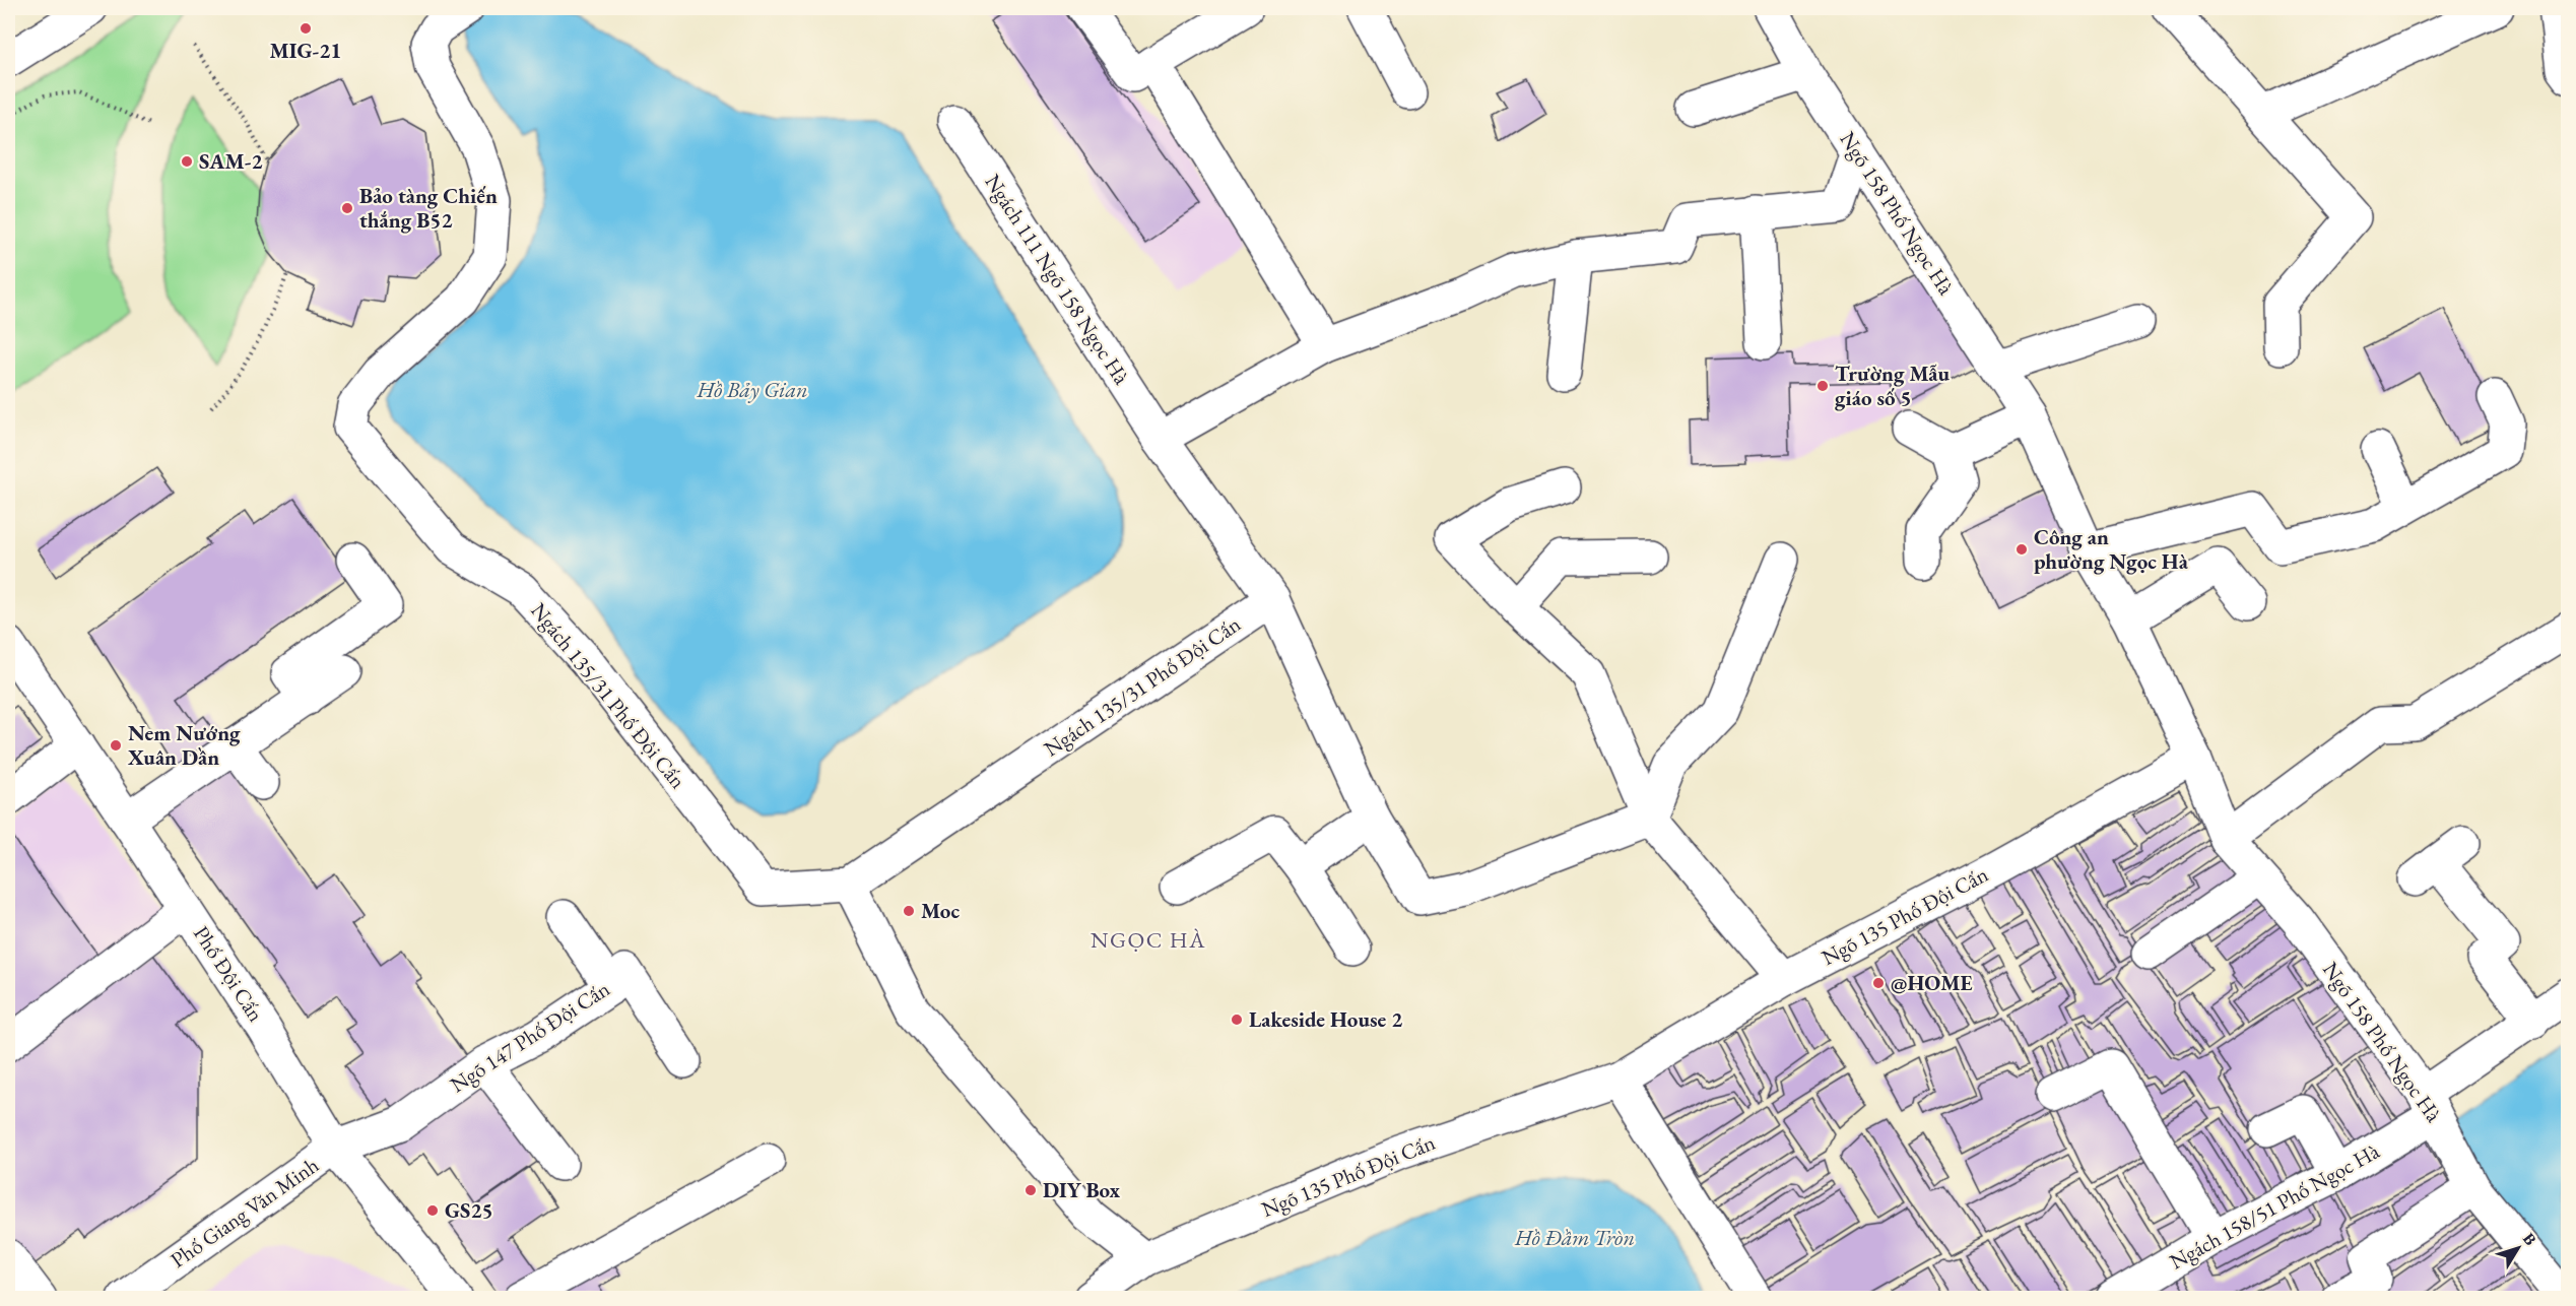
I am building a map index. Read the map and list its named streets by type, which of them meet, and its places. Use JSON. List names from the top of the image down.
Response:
{
  "streets": {
    "street": [
      "Ngõ 158 Phố Ngọc Hà",
      "Ngách 111 Ngõ 158 Ngọc Hà",
      "Ngách 135/31 Phố Đội Cấn",
      "Ngõ 135 Phố Đội Cấn",
      "Phố Đội Cấn",
      "Ngõ 147 Phố Đội Cấn",
      "Ngách 158/51 Phố Ngọc Hà",
      "Phố Giang Văn Minh"
    ]
  },
  "crossings": [
    ["Ngõ 158 Phố Ngọc Hà", "Ngõ 135 Phố Đội Cấn"],
    ["Ngõ 158 Phố Ngọc Hà", "Ngách 158/51 Phố Ngọc Hà"],
    ["Phố Đội Cấn", "Ngõ 147 Phố Đội Cấn"],
    ["Phố Đội Cấn", "Phố Giang Văn Minh"],
    ["Ngõ 147 Phố Đội Cấn", "Phố Giang Văn Minh"]
  ],
  "districts": ["NGỌC HÀ"],
  "water": ["Hồ Bảy Gian", "Hồ Đầm Tròn"],
  "places": [
    "MIG-21",
    "SAM-2",
    "Bảo tàng Chiến thắng B52",
    "Trường Mẫu giáo số 5",
    "Công an phường Ngọc Hà",
    "Nem Nướng Xuân Dần",
    "Moc",
    "@HOME",
    "Lakeside House 2",
    "DIY Box",
    "GS25"
  ],
  "north": "top right"
}
